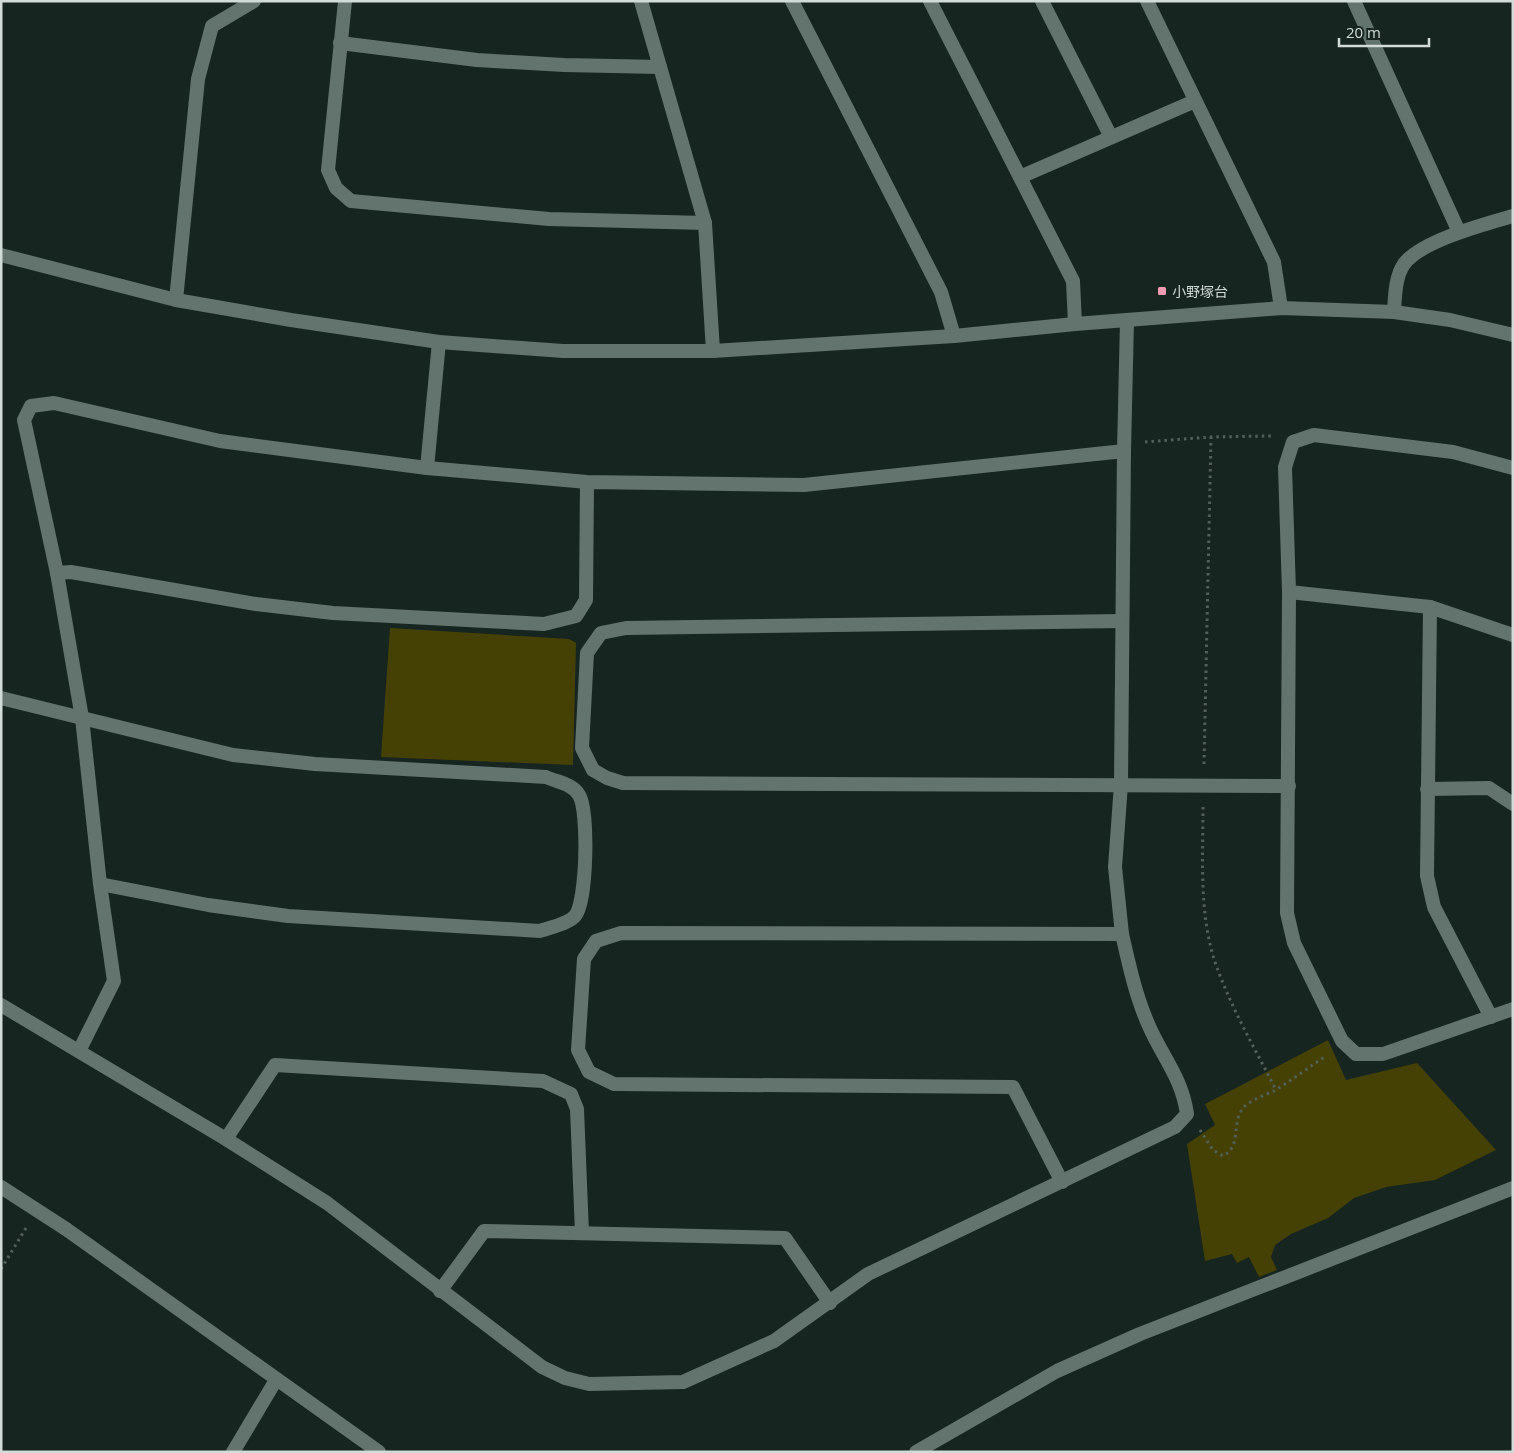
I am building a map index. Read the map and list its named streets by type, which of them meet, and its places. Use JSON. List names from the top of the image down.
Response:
{
  "places": {
    "transit": ["小野塚台"]
  },
  "scale_bar": "20 m"
}
